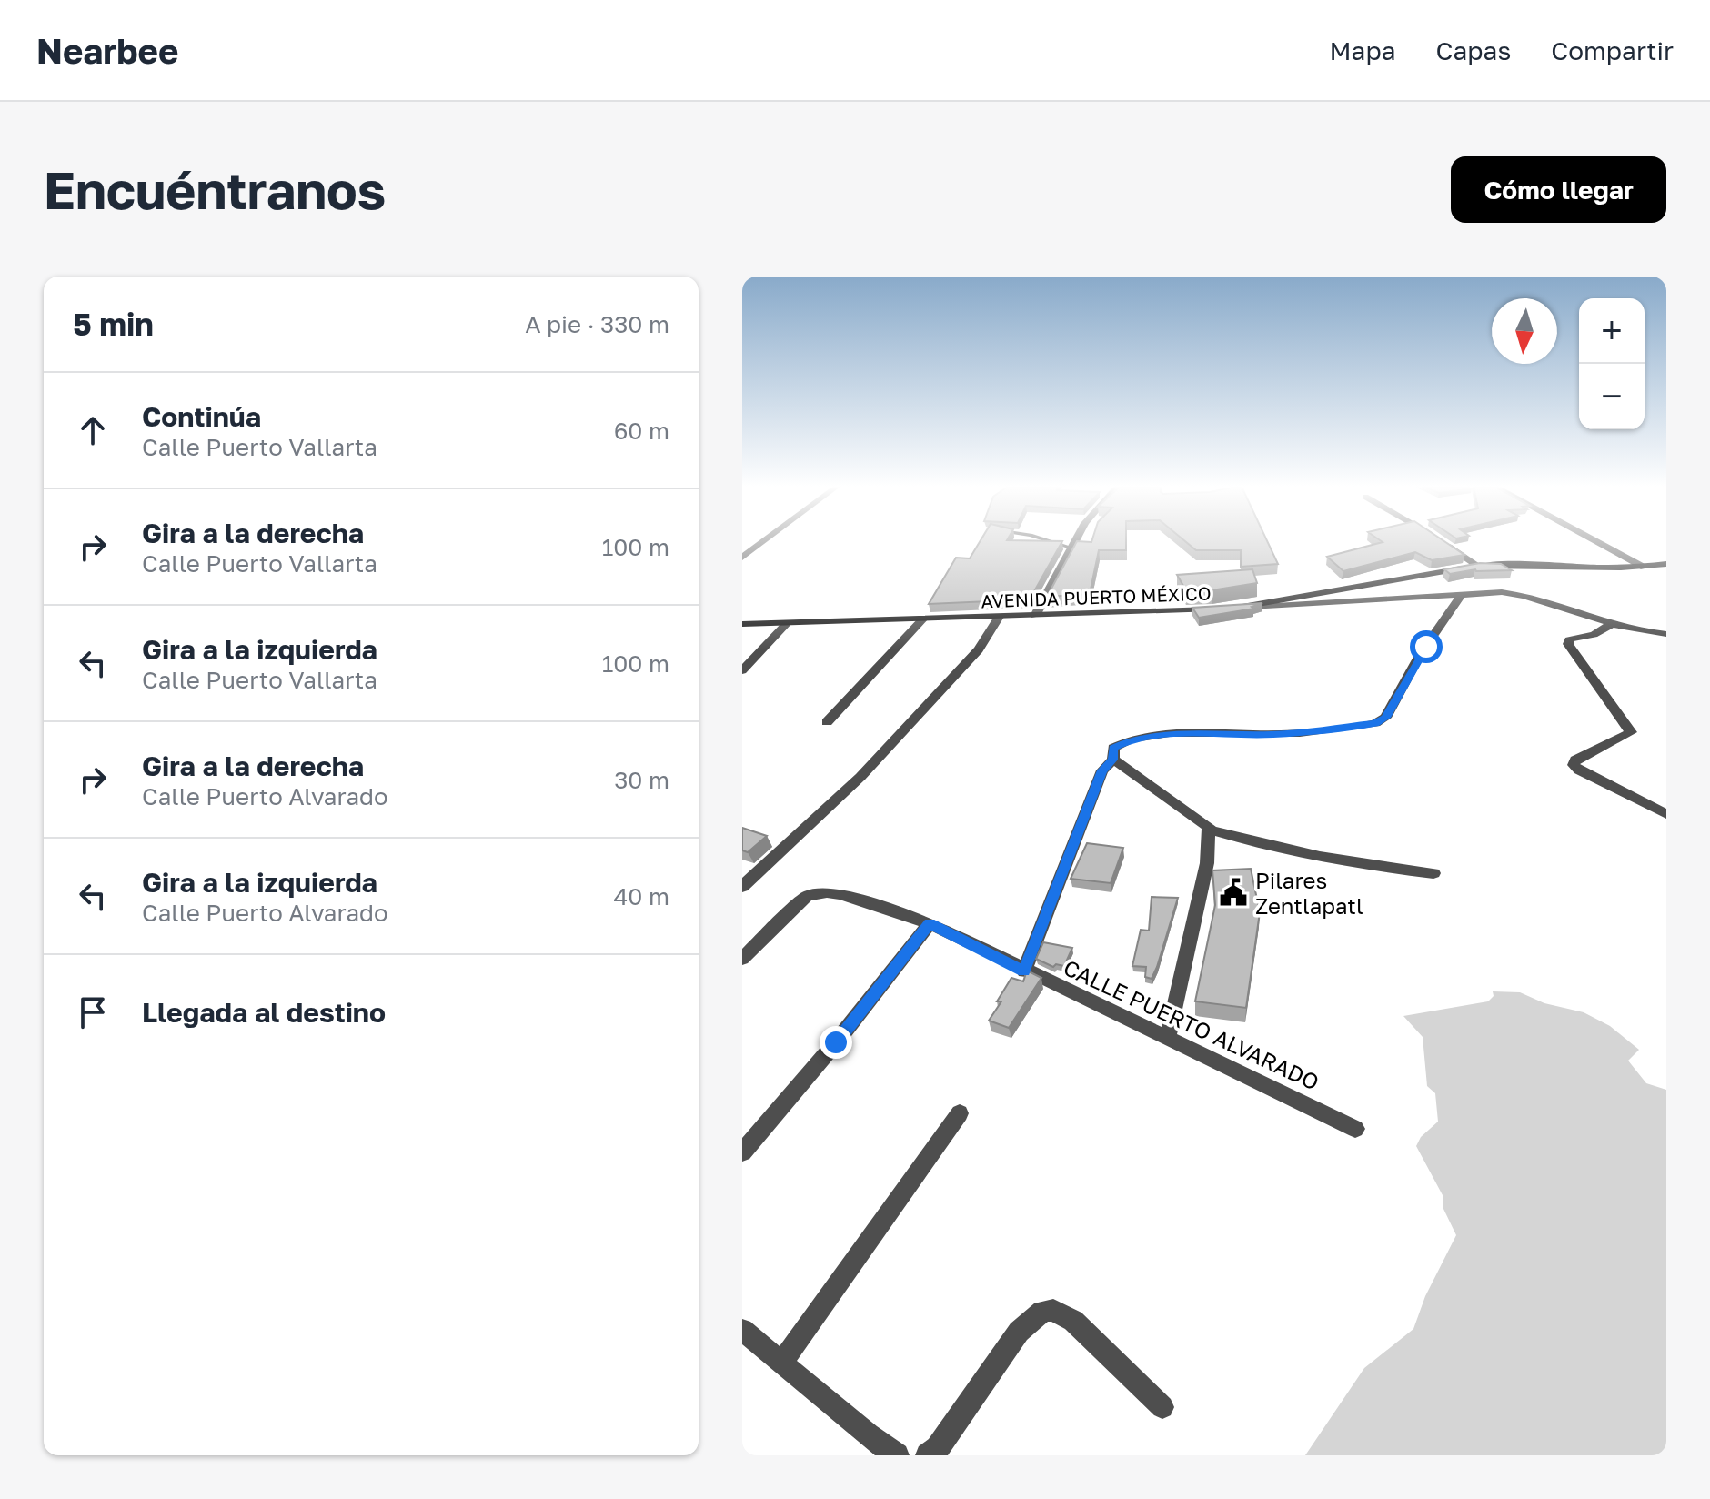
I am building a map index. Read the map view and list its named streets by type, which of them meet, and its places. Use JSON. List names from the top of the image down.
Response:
{
  "streets": {
    "main road": ["AVENIDA PUERTO MÉXICO"],
    "street": ["CALLE PUERTO ALVARADO"]
  },
  "places": {
    "public building": ["Pilares Zentlapatl"]
  },
  "north": "bottom",
  "page": {
    "header": "Nearbee",
    "nav": ["Mapa", "Capas", "Compartir"],
    "buttons": "Cómo llegar",
    "title": "Encuéntranos",
    "heading": ["5 min", "A pie · 330 m"],
    "map_buttons": ["+", "−"],
    "list": [
      ["Continúa", "Calle Puerto Vallarta", "60 m"],
      ["Gira a la derecha", "Calle Puerto Vallarta", "100 m"],
      ["Gira a la izquierda", "Calle Puerto Vallarta", "100 m"],
      ["Gira a la derecha", "Calle Puerto Alvarado", "30 m"],
      ["Gira a la izquierda", "Calle Puerto Alvarado", "40 m"],
      "Llegada al destino"
    ]
  }
}
